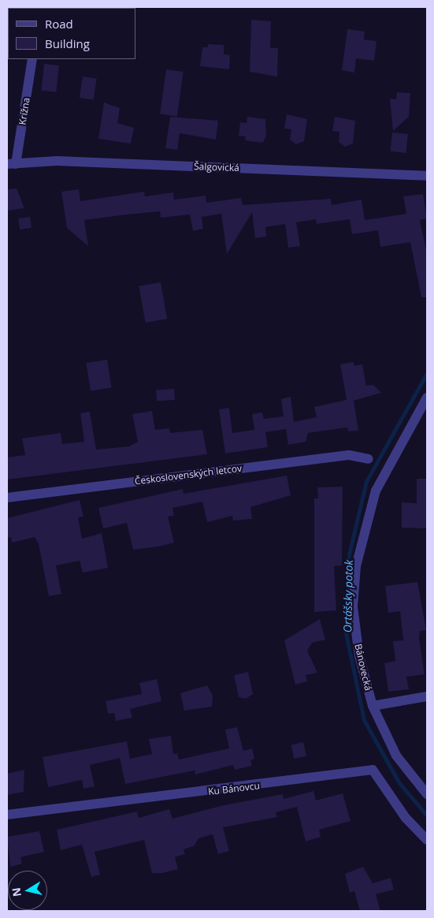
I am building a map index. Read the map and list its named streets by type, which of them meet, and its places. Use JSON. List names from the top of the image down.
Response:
{
  "streets": {
    "street": [
      "Krížna",
      "Šalgovická",
      "Československých letcov",
      "Bánovecká",
      "Ku Bánovcu"
    ]
  },
  "crossings": [
    ["Krížna", "Šalgovická"]
  ],
  "water": ["Ortášsky potok"],
  "legend": ["Road", "Building"],
  "north": "left"
}
